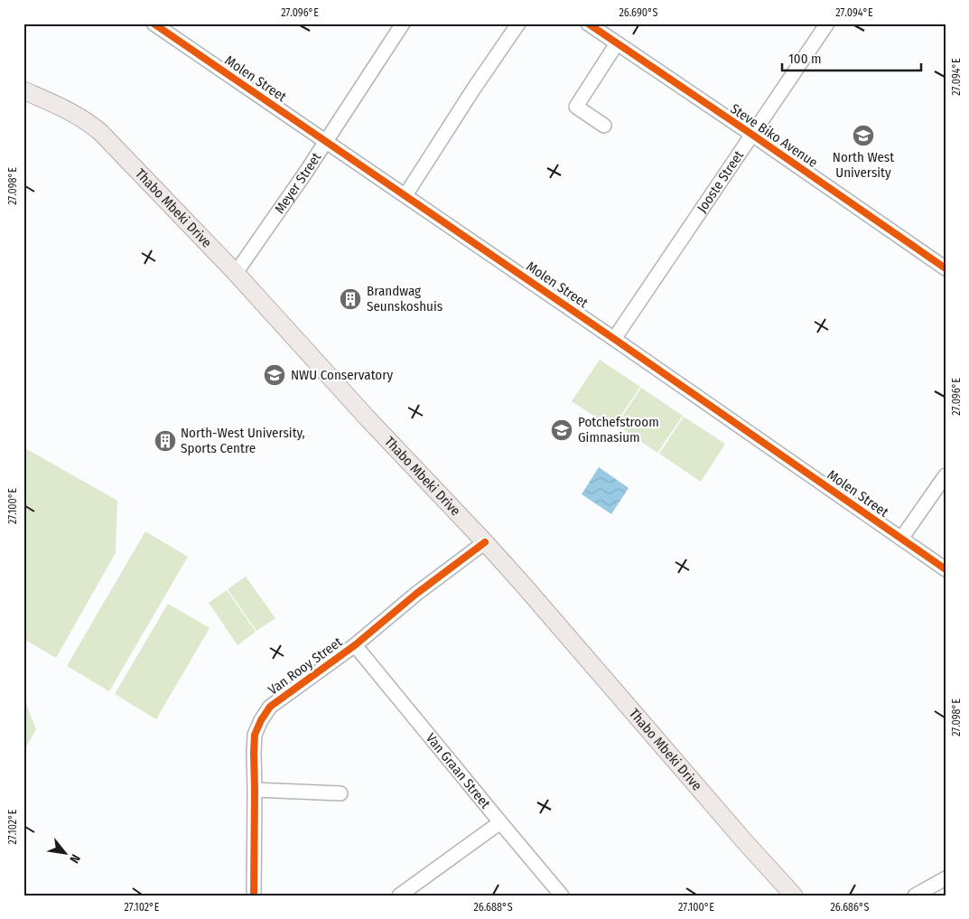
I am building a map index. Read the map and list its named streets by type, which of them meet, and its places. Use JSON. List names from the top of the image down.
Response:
{
  "streets": {
    "main road": ["Thabo Mbeki Drive"],
    "street": [
      "Molen Street",
      "Steve Biko Avenue",
      "Jooste Street",
      "Meyer Street",
      "Van Rooy Street",
      "Van Graan Street"
    ]
  },
  "crossings": [
    ["Molen Street", "Jooste Street"],
    ["Molen Street", "Meyer Street"],
    ["Steve Biko Avenue", "Jooste Street"],
    ["Meyer Street", "Thabo Mbeki Drive"],
    ["Thabo Mbeki Drive", "Van Rooy Street"],
    ["Van Rooy Street", "Van Graan Street"]
  ],
  "places": {
    "school or university": ["North West University", "NWU Conservatory", "Potchefstroom Gimnasium"],
    "building": ["Brandwag Seunskoshuis", "North-West University, Sports Centre"]
  },
  "scale_bar": "100 m",
  "north": "bottom right",
  "coordinates": [
    "27.096°E",
    "26.690°S",
    "27.094°E",
    "27.098°E",
    "27.100°E",
    "27.102°E",
    "26.688°S",
    "26.686°S"
  ]
}
